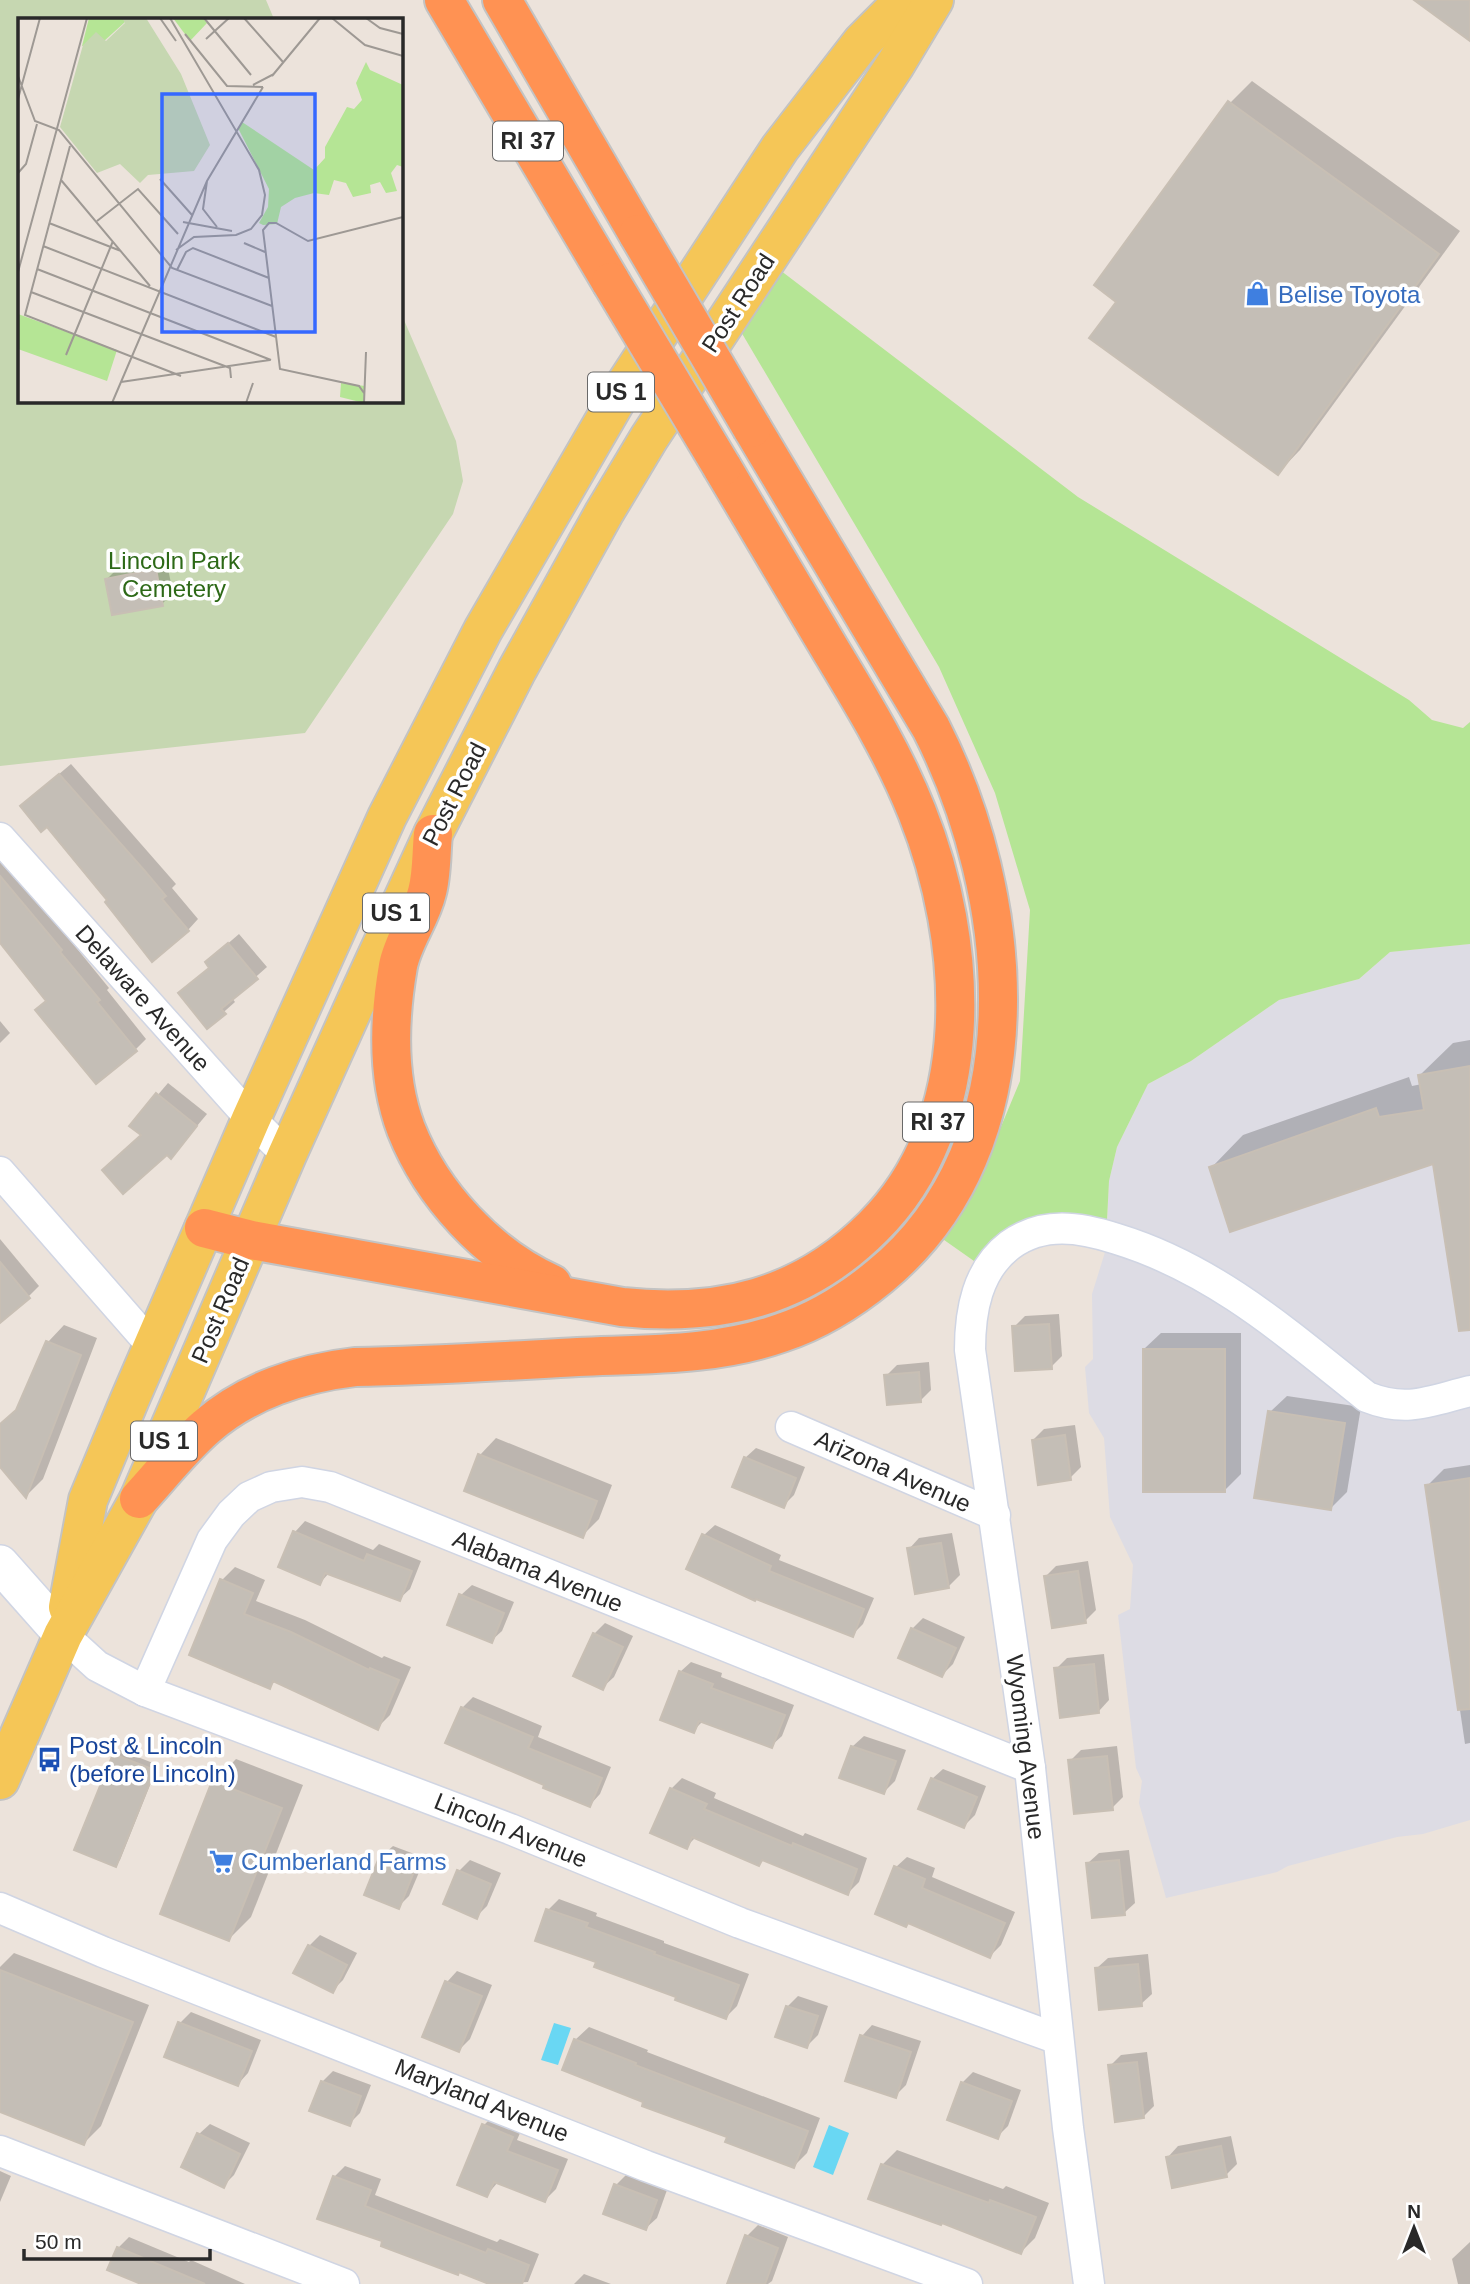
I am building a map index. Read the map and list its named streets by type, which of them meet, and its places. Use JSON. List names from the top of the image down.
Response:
{
  "streets": {
    "highway": ["RI 37"],
    "main road": ["Post Road", "US 1"],
    "street": [
      "Delaware Avenue",
      "Arizona Avenue",
      "Alabama Avenue",
      "Wyoming Avenue",
      "Lincoln Avenue",
      "Maryland Avenue"
    ]
  },
  "crossings": [
    ["Post Road", "Delaware Avenue"],
    ["Post Road", "Lincoln Avenue"],
    ["Arizona Avenue", "Wyoming Avenue"],
    ["Alabama Avenue", "Wyoming Avenue"],
    ["Alabama Avenue", "Lincoln Avenue"],
    ["Wyoming Avenue", "Lincoln Avenue"]
  ],
  "parks": ["Lincoln Park Cemetery"],
  "places": {
    "shop": ["Belise Toyota"],
    "bus stop": ["Post & Lincoln (before Lincoln)"],
    "supermarket": ["Cumberland Farms"]
  },
  "scale_bar": "50 m",
  "north": "top"
}
